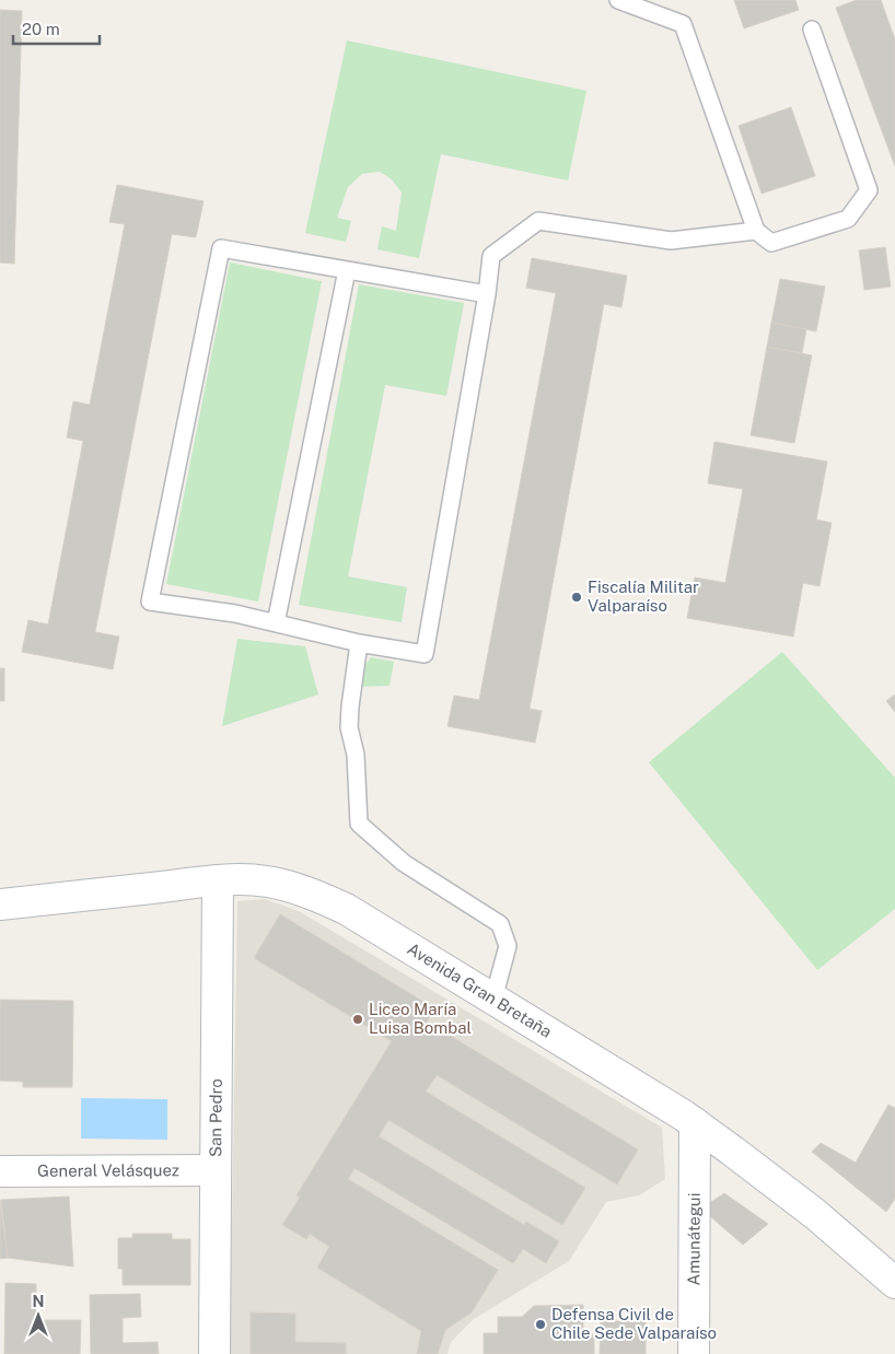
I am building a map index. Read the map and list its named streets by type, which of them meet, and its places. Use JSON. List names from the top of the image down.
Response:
{
  "streets": {
    "street": [
      "Avenida Gran Bretaña",
      "San Pedro",
      "General Velásquez",
      "Amunátegui"
    ]
  },
  "crossings": [
    ["Avenida Gran Bretaña", "San Pedro"],
    ["Avenida Gran Bretaña", "Amunátegui"],
    ["San Pedro", "General Velásquez"]
  ],
  "places": ["Fiscalía Militar Valparaíso", "Liceo María Luisa Bombal", "Defensa Civil de Chile Sede Valparaíso"],
  "scale_bar": "20 m",
  "north": "top"
}
